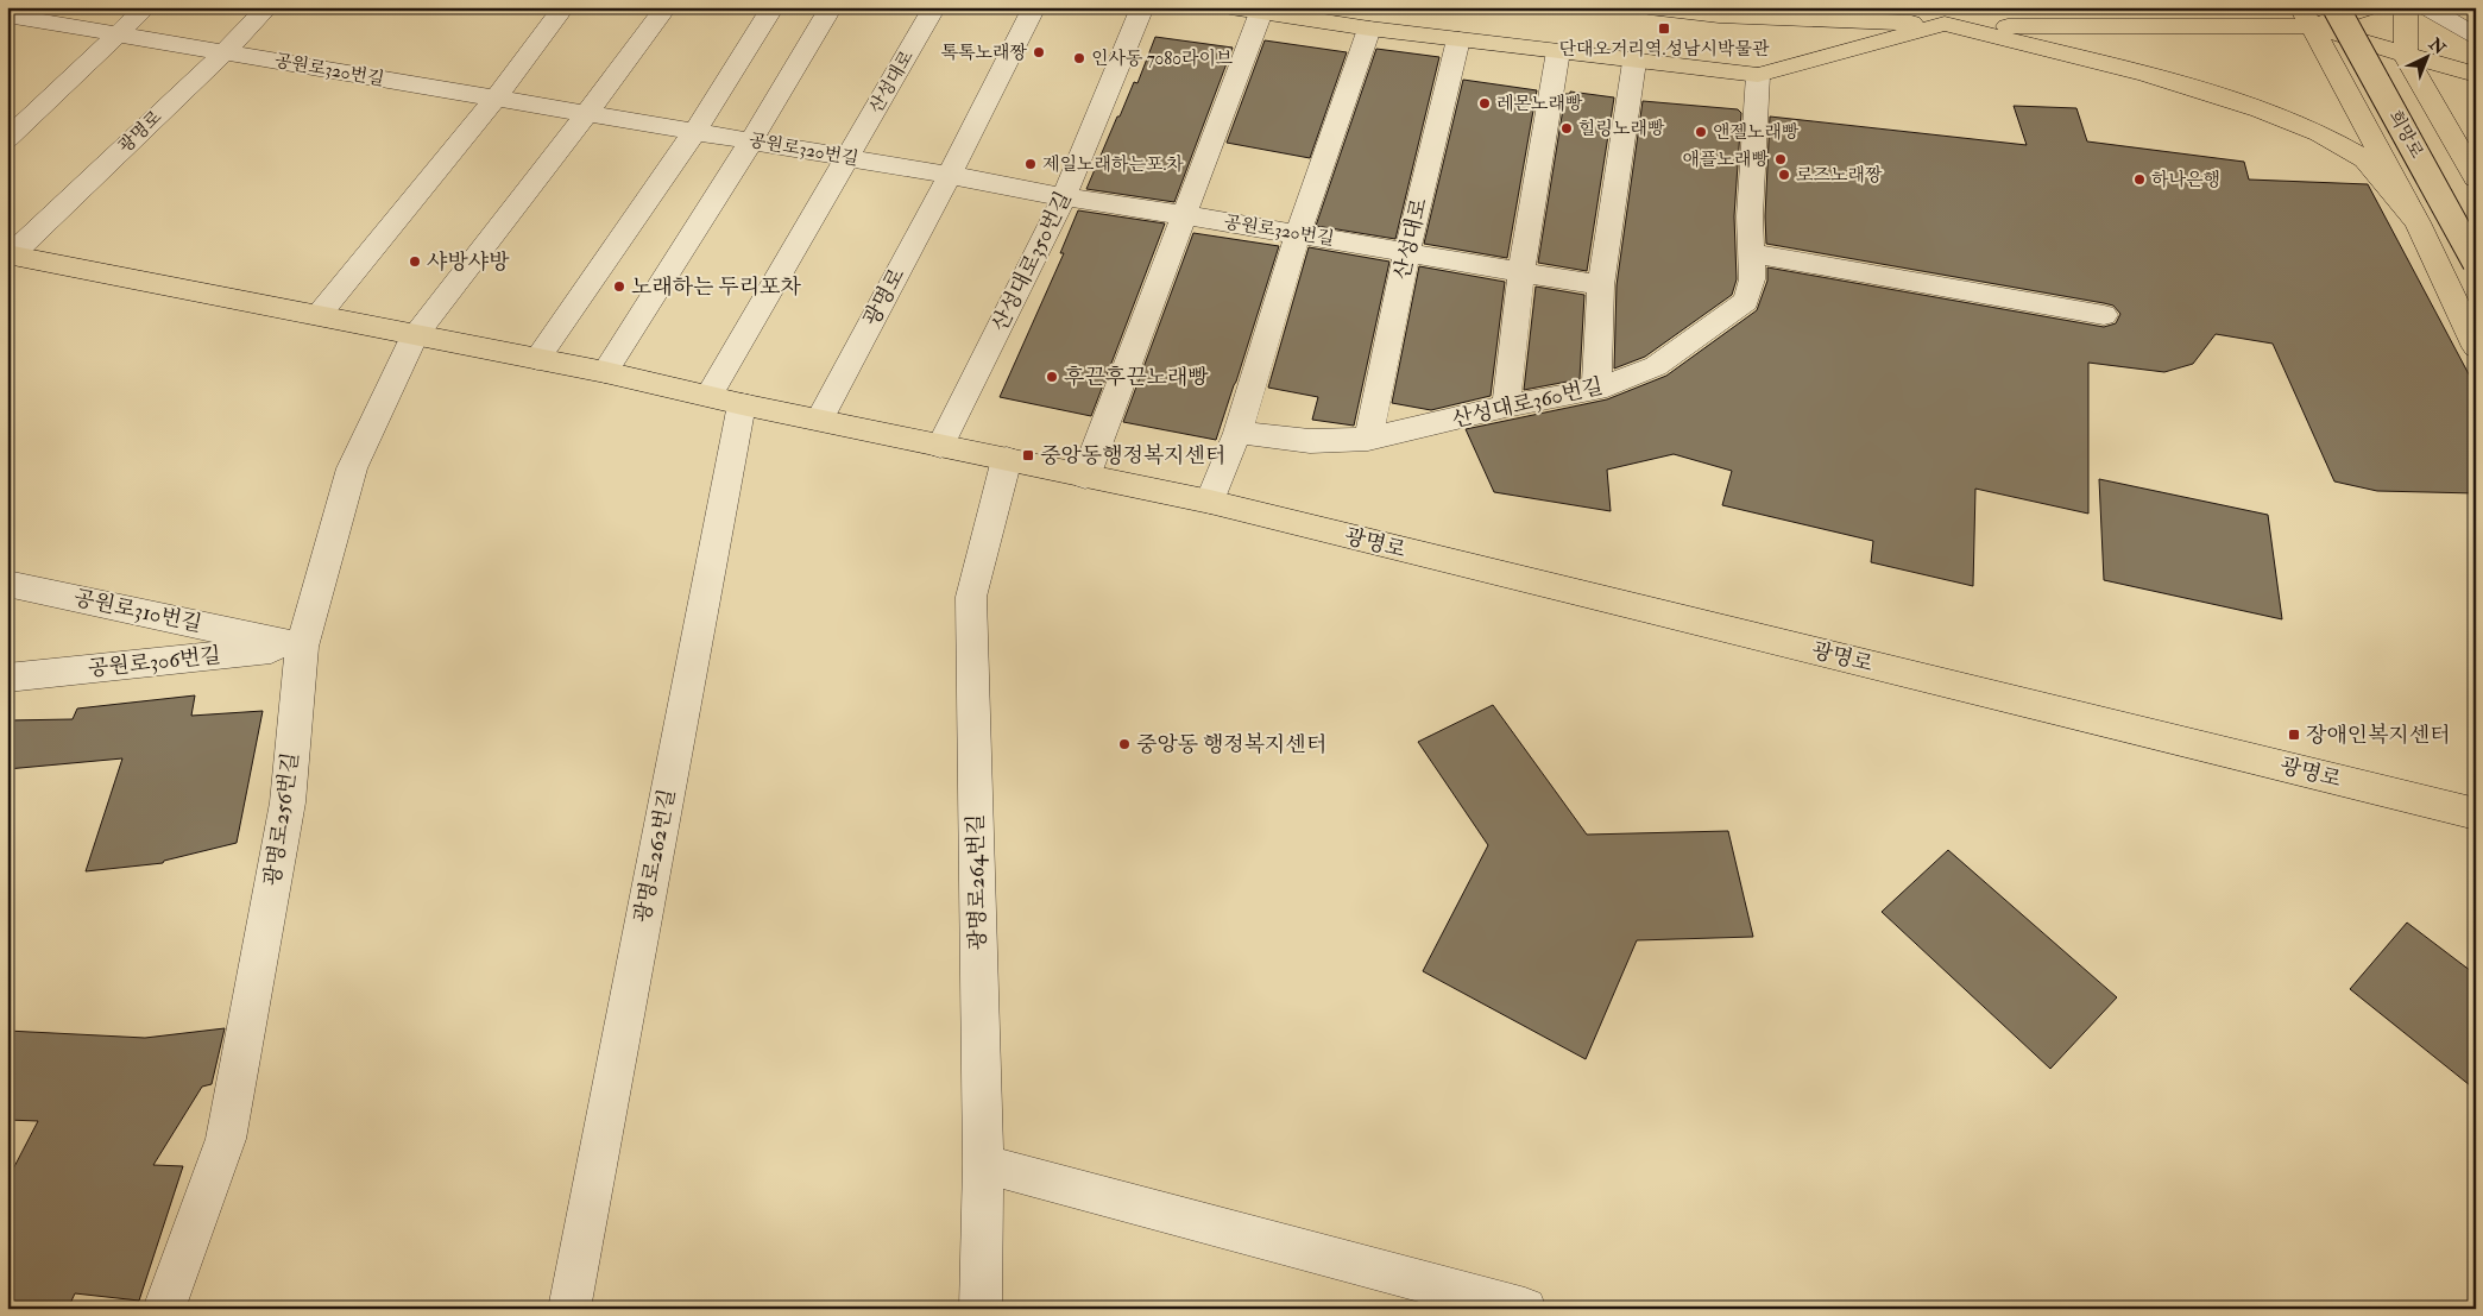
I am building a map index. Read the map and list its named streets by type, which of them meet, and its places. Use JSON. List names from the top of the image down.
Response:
{
  "streets": {
    "main road": ["광명로", "희망로"],
    "street": [
      "공원로320번길",
      "산성대로",
      "산성대로350번길",
      "산성대로360번길",
      "공원로310번길",
      "공원로306번길",
      "광명로256번길",
      "광명로262번길",
      "광명로264번길"
    ]
  },
  "crossings": [
    ["공원로320번길", "산성대로"],
    ["공원로320번길", "광명로"],
    ["공원로320번길", "산성대로350번길"],
    ["산성대로", "산성대로360번길"],
    ["광명로", "산성대로350번길"],
    ["광명로", "광명로256번길"],
    ["광명로", "광명로262번길"],
    ["광명로", "광명로264번길"],
    ["공원로310번길", "공원로306번길"],
    ["공원로310번길", "광명로256번길"],
    ["공원로306번길", "광명로256번길"]
  ],
  "places": {
    "transit": ["단대오거리역.성남시박물관", "중앙동행정복지센터", "장애인복지센터"],
    "other": [
      "톡톡노래짱",
      "인사동 7080라이브",
      "레몬노래빵",
      "힐링노래빵",
      "앤젤노래빵",
      "애플노래빵",
      "제일노래하는포.차",
      "로즈노래짱",
      "하나은행",
      "샤방샤방",
      "노래하는 두리포차",
      "후끈후끈노래빵",
      "중앙동 행정복지센터"
    ]
  },
  "north": "top right"
}
